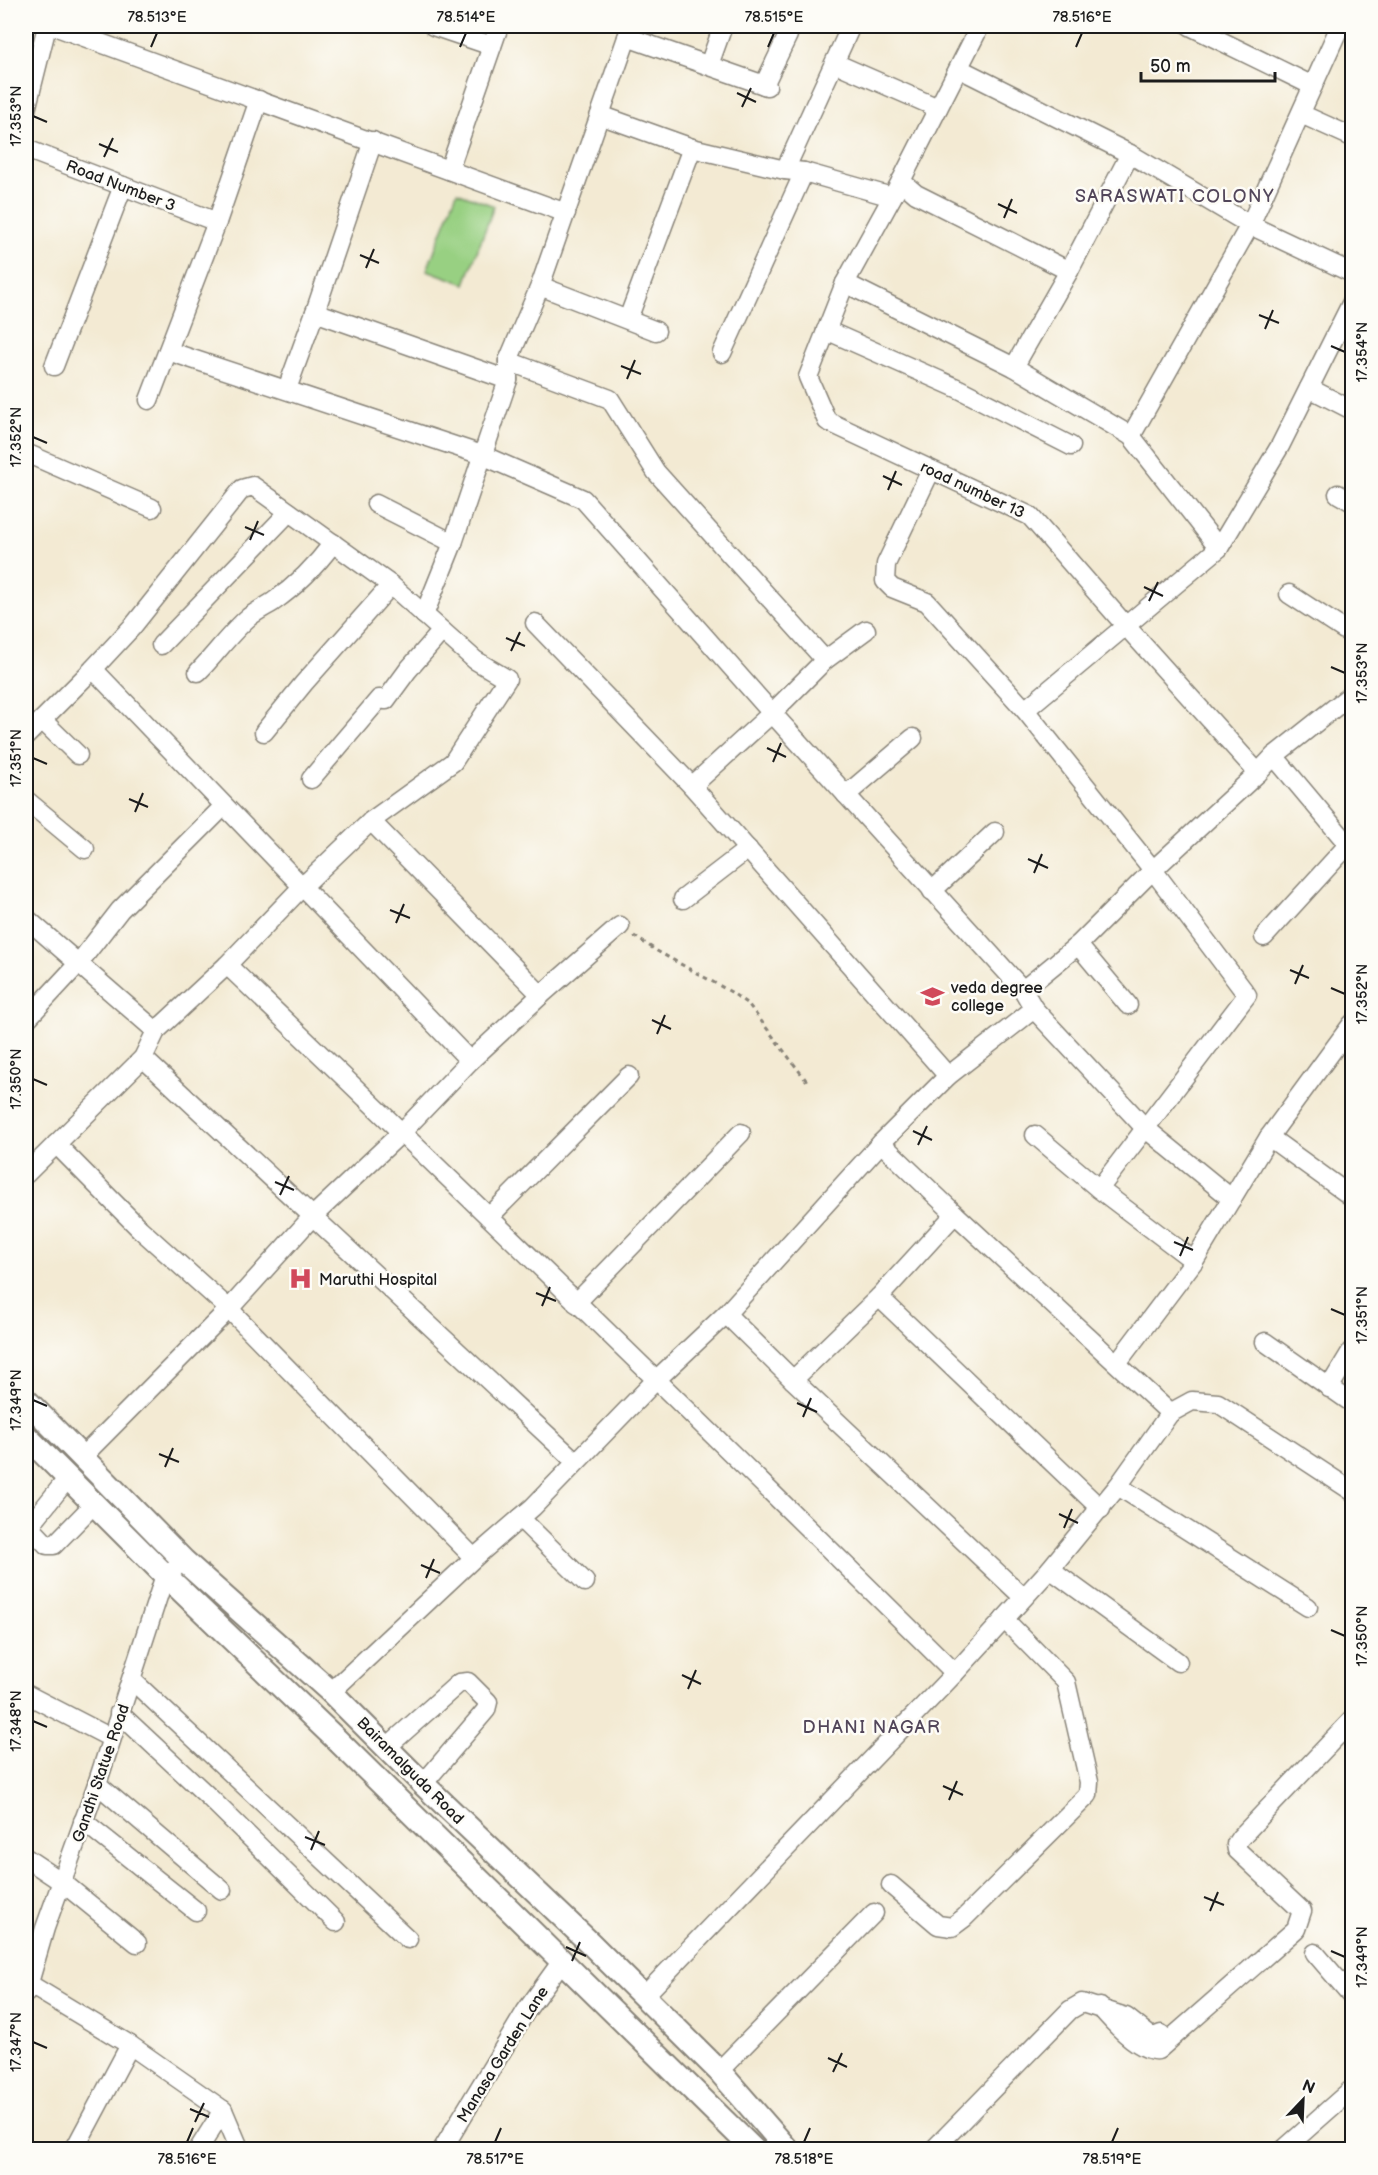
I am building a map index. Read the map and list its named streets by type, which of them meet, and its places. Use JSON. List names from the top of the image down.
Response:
{
  "streets": {
    "main road": ["Bairamalguda Road"],
    "street": [
      "Road Number 3",
      "road number 13",
      "Gandhi Statue Road",
      "Manasa Garden Lane"
    ]
  },
  "crossings": [
    ["Bairamalguda Road", "Gandhi Statue Road"],
    ["Bairamalguda Road", "Manasa Garden Lane"]
  ],
  "districts": ["SARASWATI COLONY", "DHANI NAGAR"],
  "places": {
    "school or university": ["veda degree college"],
    "hospital": ["Maruthi Hospital"]
  },
  "scale_bar": "50 m",
  "north": "top right",
  "coordinates": [
    "78.513°E",
    "78.514°E",
    "78.515°E",
    "78.516°E",
    "17.353°N",
    "17.354°N",
    "17.352°N",
    "17.351°N",
    "17.350°N",
    "17.349°N",
    "17.348°N",
    "17.347°N",
    "78.517°E",
    "78.518°E",
    "78.519°E"
  ]
}
